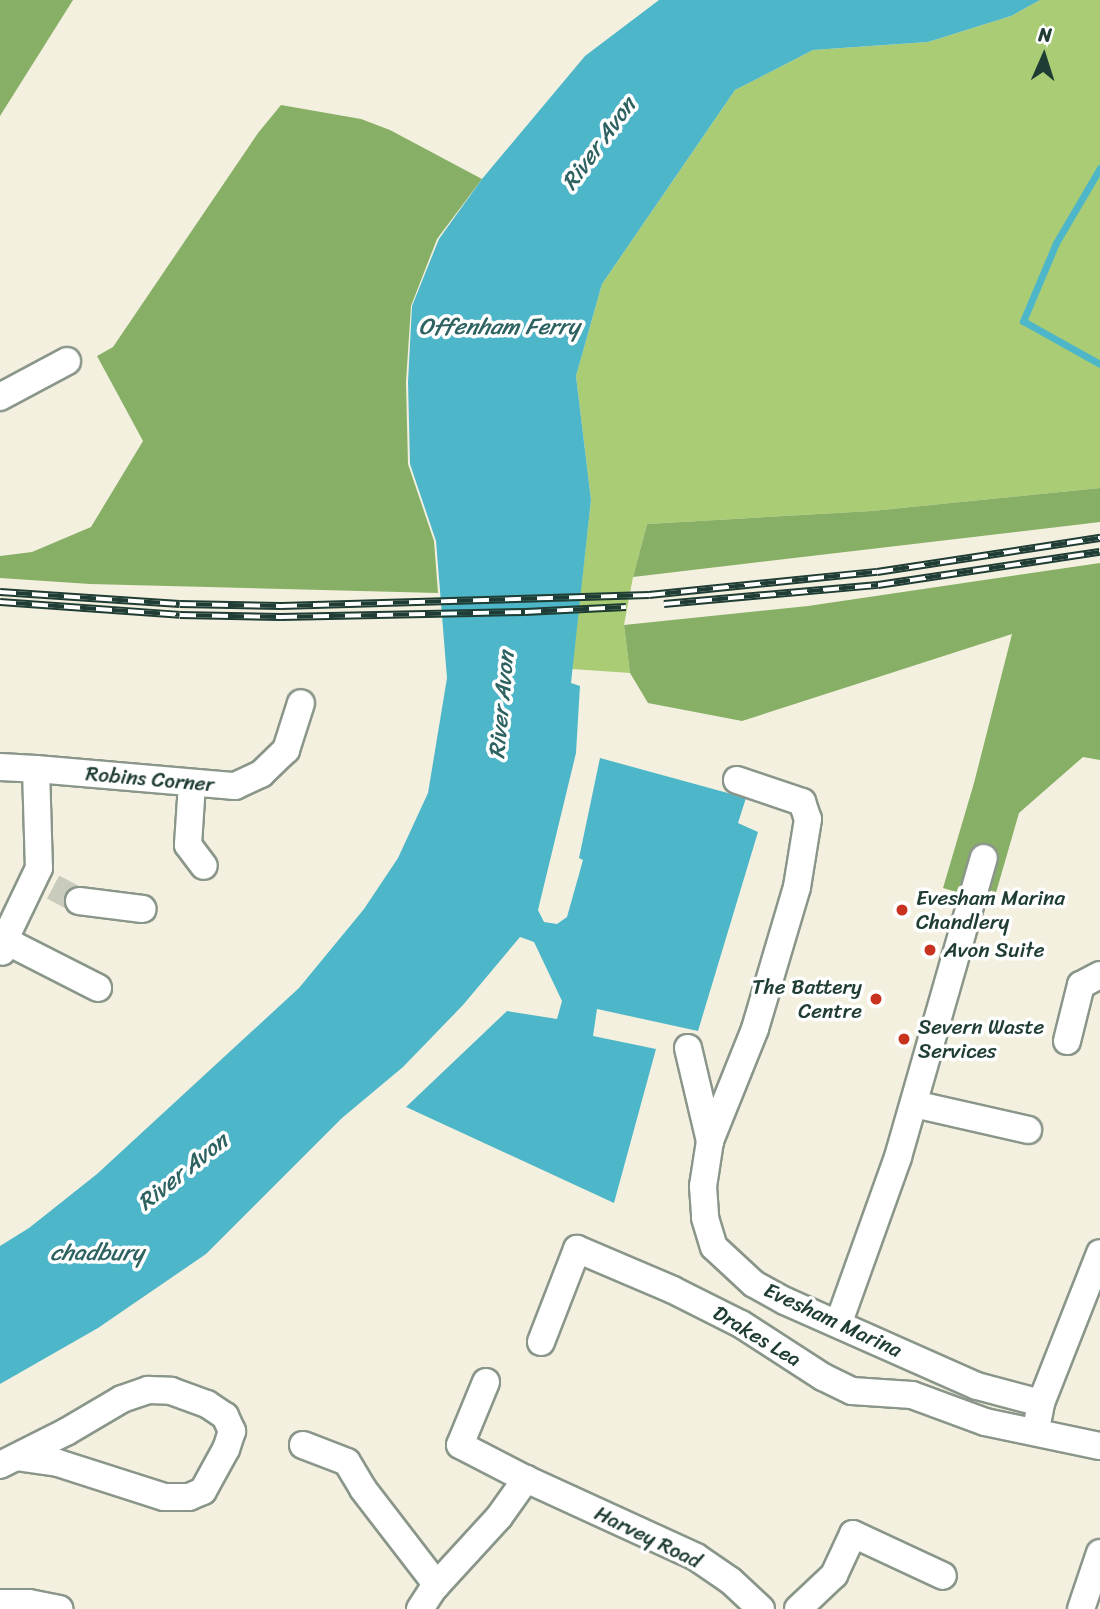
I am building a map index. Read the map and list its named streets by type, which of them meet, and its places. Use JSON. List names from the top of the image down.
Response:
{
  "streets": {
    "street": [
      "Robins Corner",
      "Evesham Marina",
      "Drakes Lea",
      "Harvey Road"
    ]
  },
  "water": ["River Avon", "Offenham Ferry", "chadbury"],
  "places": [
    "Evesham Marina Chandlery",
    "Avon Suite",
    "The Battery Centre",
    "Severn Waste Services"
  ],
  "north": "top"
}
